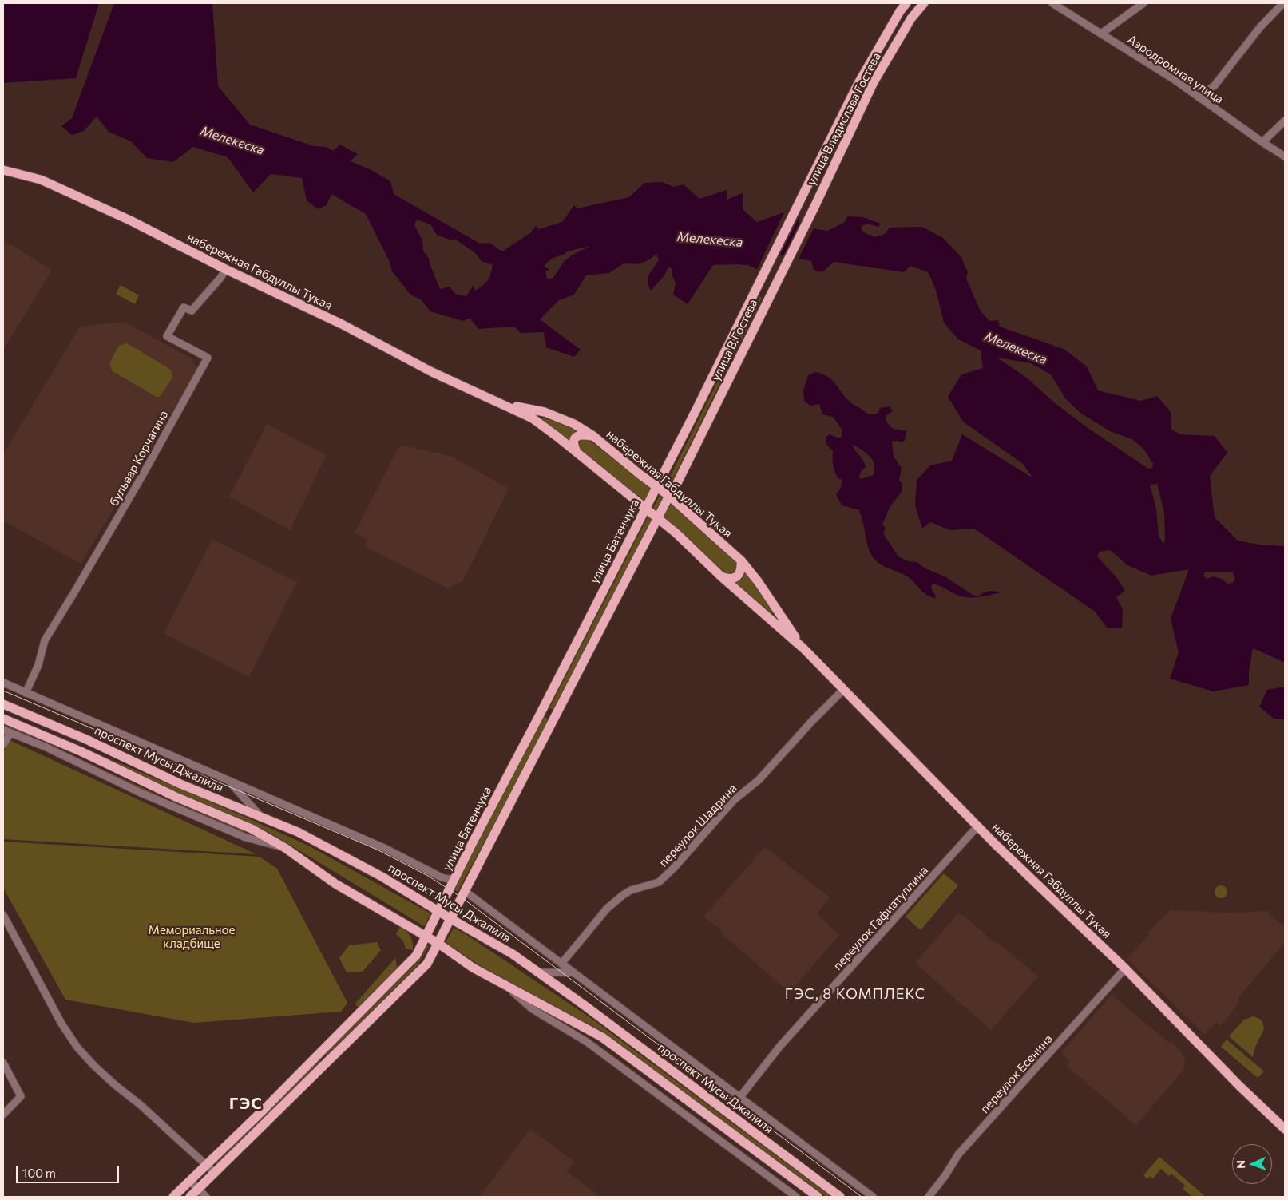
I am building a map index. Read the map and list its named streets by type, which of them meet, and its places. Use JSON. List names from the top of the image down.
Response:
{
  "streets": {
    "main road": [
      "улица Владислава Гостева",
      "набережная Габдуллы Тукая",
      "улица В.Гостева",
      "улица Батенчука",
      "проспект Мусы Джалиля"
    ],
    "street": [
      "Аэродромная улица",
      "бульвар Корчагина",
      "переулок Шадрина",
      "переулок Гафиатуллина",
      "переулок Есенина"
    ]
  },
  "crossings": [
    ["улица Владислава Гостева", "улица В.Гостева"],
    ["набережная Габдуллы Тукая", "улица В.Гостева"],
    ["набережная Габдуллы Тукая", "бульвар Корчагина"],
    ["набережная Габдуллы Тукая", "улица Батенчука"],
    ["набережная Габдуллы Тукая", "переулок Шадрина"],
    ["набережная Габдуллы Тукая", "переулок Гафиатуллина"],
    ["набережная Габдуллы Тукая", "переулок Есенина"],
    ["улица В.Гостева", "улица Батенчука"],
    ["улица Батенчука", "проспект Мусы Джалиля"]
  ],
  "districts": ["ГЭС, 8 КОМПЛЕКС", "ГЭС"],
  "water": ["Мелекеска"],
  "parks": ["Мемориальное кладбище"],
  "scale_bar": "100 m",
  "north": "left"
}
